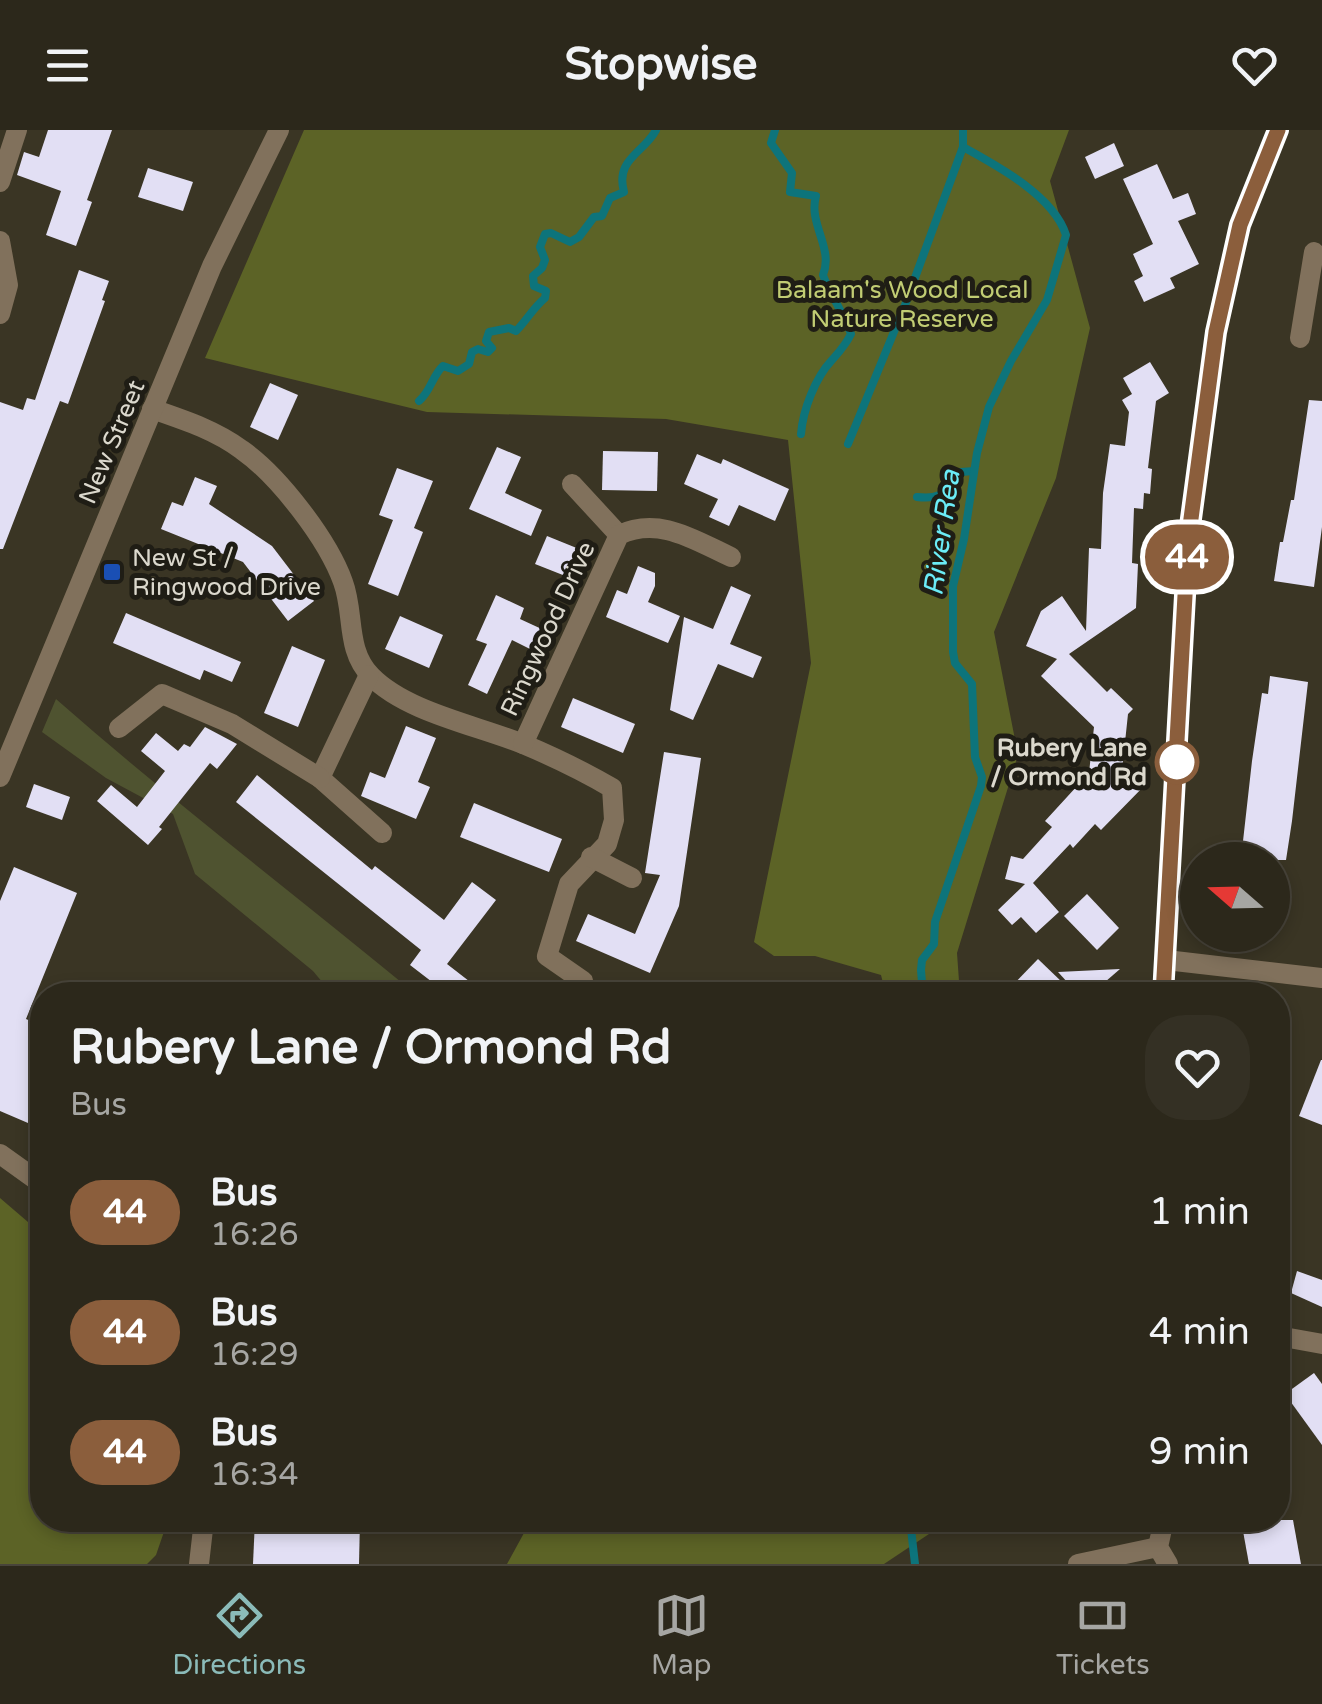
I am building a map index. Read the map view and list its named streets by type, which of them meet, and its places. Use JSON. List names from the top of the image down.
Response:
{
  "streets": {
    "street": ["New Street", "Ringwood Drive"]
  },
  "water": ["River Rea"],
  "parks": ["Balaam's Wood Local Nature Reserve"],
  "places": {
    "transit": ["New St / Ringwood Drive"],
    "other": ["Rubery Lane / Ormond Rd"]
  },
  "lines": ["bus line 44"],
  "north": "left",
  "page": {
    "header": "Stopwise",
    "on_map": "44",
    "heading": ["Rubery Lane / Ormond Rd", "Bus"],
    "list": [
      {
        "mark": "44",
        "name": "Bus",
        "note": "16:26",
        "value": "1 min"
      },
      {
        "mark": "44",
        "name": "Bus",
        "note": "16:29",
        "value": "4 min"
      },
      {
        "mark": "44",
        "name": "Bus",
        "note": "16:34",
        "value": "9 min"
      }
    ],
    "tabs": ["Directions", "Map", "Tickets"]
  }
}
